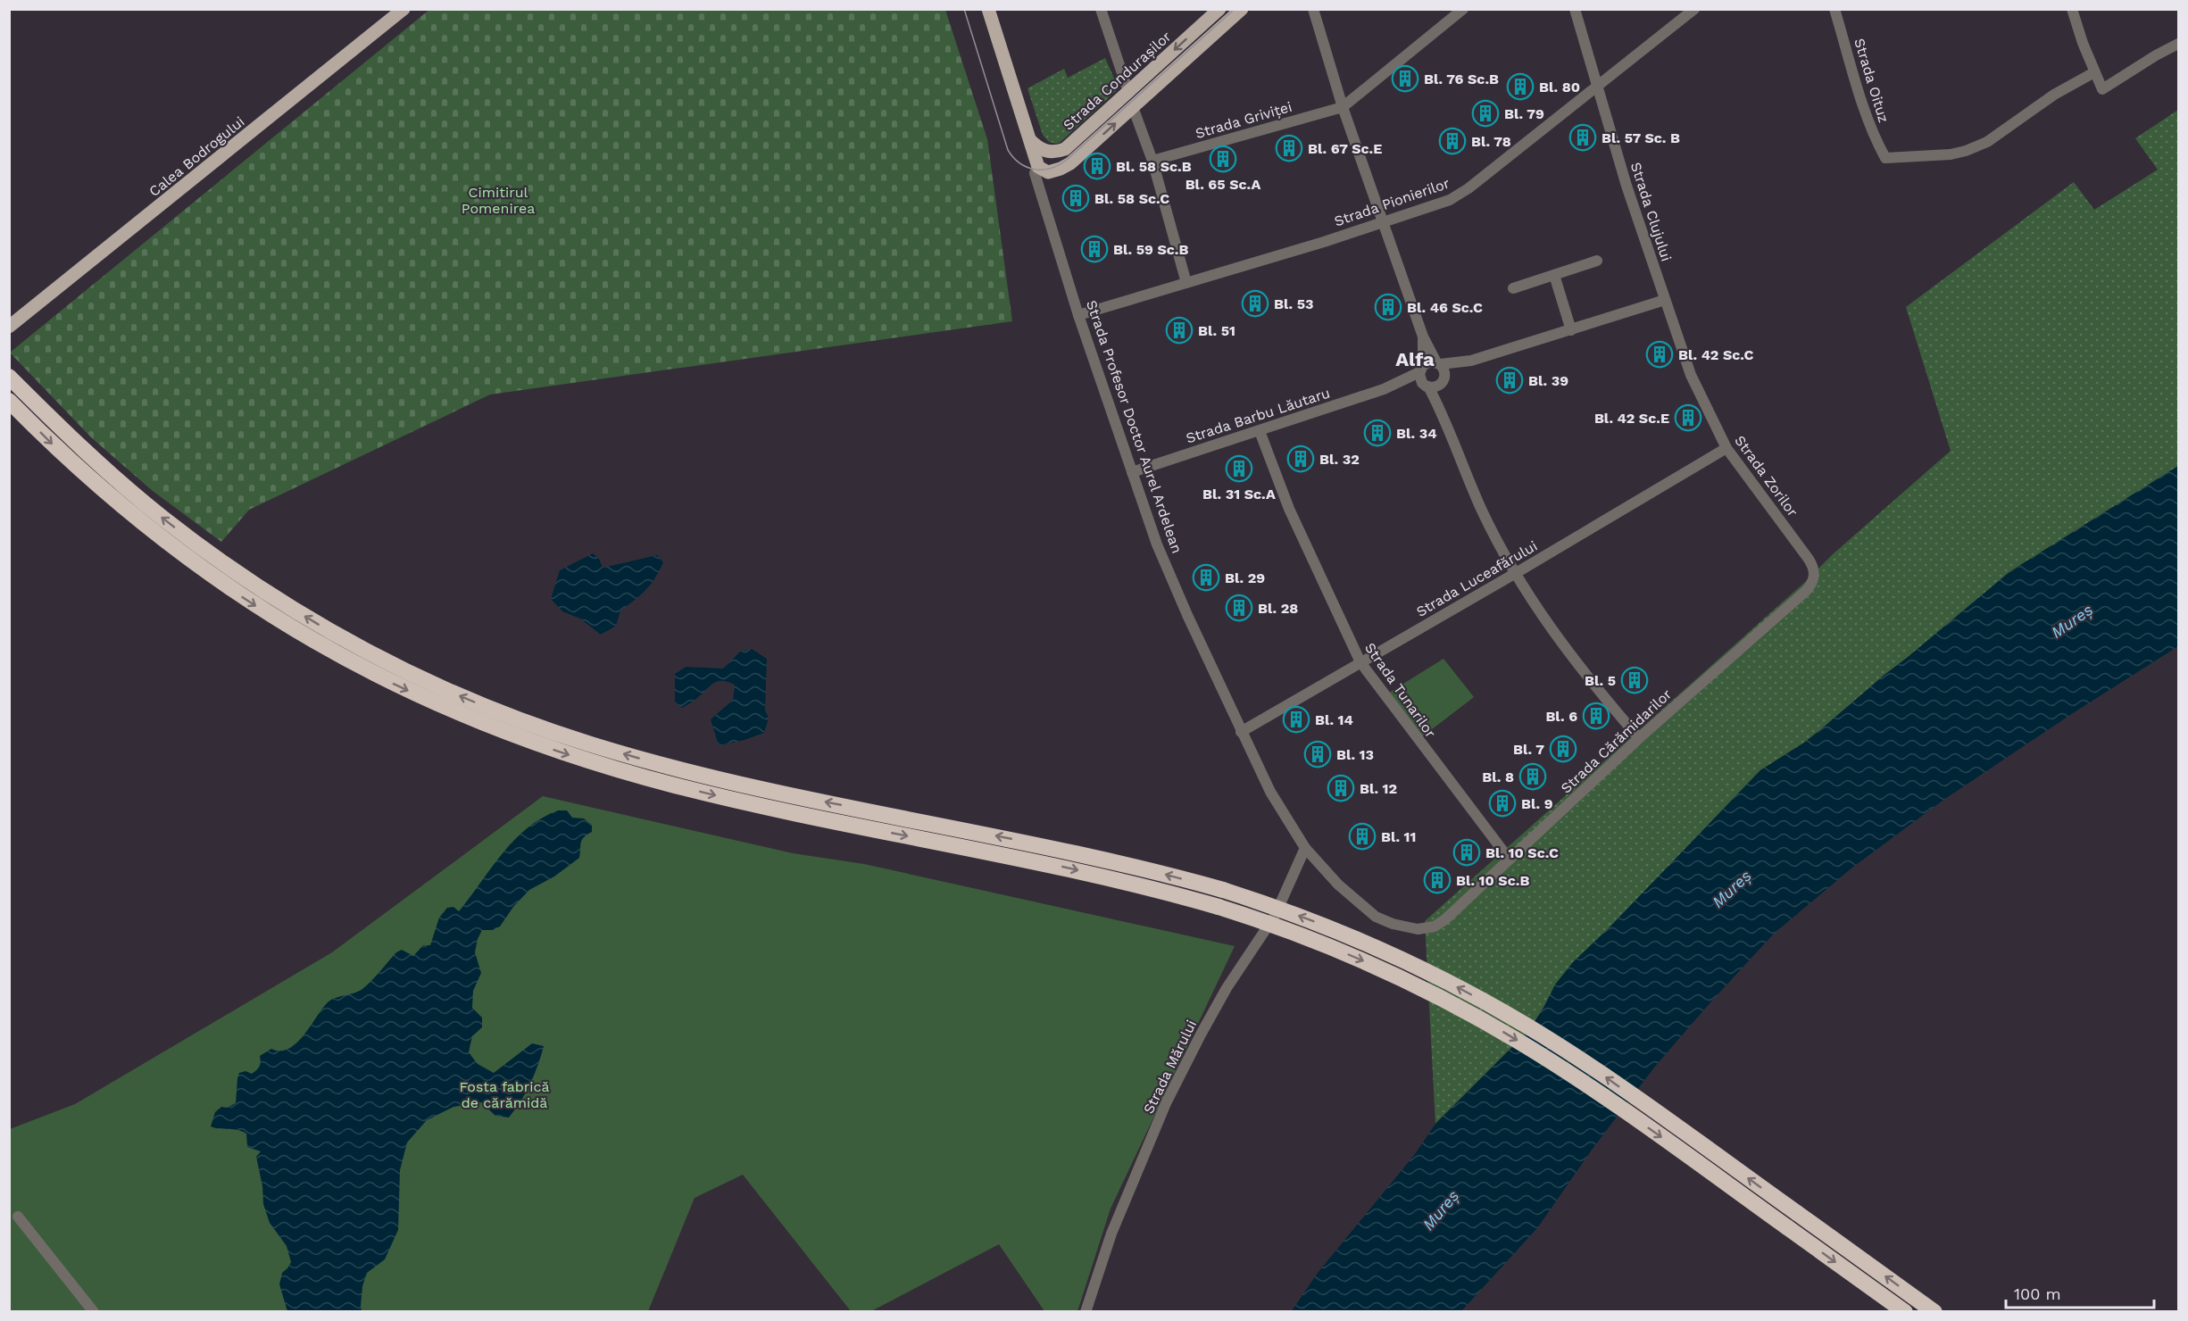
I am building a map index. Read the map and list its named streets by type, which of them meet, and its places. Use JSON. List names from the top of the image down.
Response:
{
  "streets": {
    "main road": ["Strada Condurașilor", "Calea Bodrogului", "Strada Profesor Doctor Aurel Ardelean"],
    "street": [
      "Strada Oituz",
      "Strada Griviței",
      "Strada Pionierilor",
      "Strada Clujului",
      "Strada Barbu Lăutaru",
      "Strada Zorilor",
      "Strada Luceafărului",
      "Strada Tunarilor",
      "Strada Cărămidarilor",
      "Strada Mărului"
    ]
  },
  "crossings": [
    ["Strada Condurașilor", "Strada Profesor Doctor Aurel Ardelean"],
    ["Strada Pionierilor", "Strada Clujului"],
    ["Strada Pionierilor", "Strada Profesor Doctor Aurel Ardelean"],
    ["Strada Clujului", "Strada Zorilor"],
    ["Strada Barbu Lăutaru", "Strada Profesor Doctor Aurel Ardelean"],
    ["Strada Barbu Lăutaru", "Strada Tunarilor"],
    ["Strada Profesor Doctor Aurel Ardelean", "Strada Luceafărului"],
    ["Strada Profesor Doctor Aurel Ardelean", "Strada Cărămidarilor"],
    ["Strada Profesor Doctor Aurel Ardelean", "Strada Mărului"],
    ["Strada Zorilor", "Strada Luceafărului"],
    ["Strada Zorilor", "Strada Cărămidarilor"],
    ["Strada Luceafărului", "Strada Tunarilor"],
    ["Strada Tunarilor", "Strada Cărămidarilor"]
  ],
  "districts": ["Alfa"],
  "water": ["Mureș"],
  "parks": ["Cimitirul Pomenirea", "Fosta fabrică de cărămidă"],
  "places": {
    "building": [
      "Bl. 76 Sc.B",
      "Bl. 80",
      "Bl. 79",
      "Bl. 57 Sc. B",
      "Bl. 78",
      "Bl. 67 Sc.E",
      "Bl. 65 Sc.A",
      "Bl. 58 Sc.B",
      "Bl. 58 Sc.C",
      "Bl. 59 Sc.B",
      "Bl. 53",
      "Bl. 46 Sc.C",
      "Bl. 51",
      "Bl. 42 Sc.C",
      "Bl. 39",
      "Bl. 42 Sc.E",
      "Bl. 34",
      "Bl. 32",
      "Bl. 31 Sc.A",
      "Bl. 29",
      "Bl. 28",
      "Bl. 5",
      "Bl. 6",
      "Bl. 14",
      "Bl. 7",
      "Bl. 13",
      "Bl. 8",
      "Bl. 12",
      "Bl. 9",
      "Bl. 11",
      "Bl. 10 Sc.C",
      "Bl. 10 Sc.B"
    ]
  },
  "scale_bar": "100 m"
}
